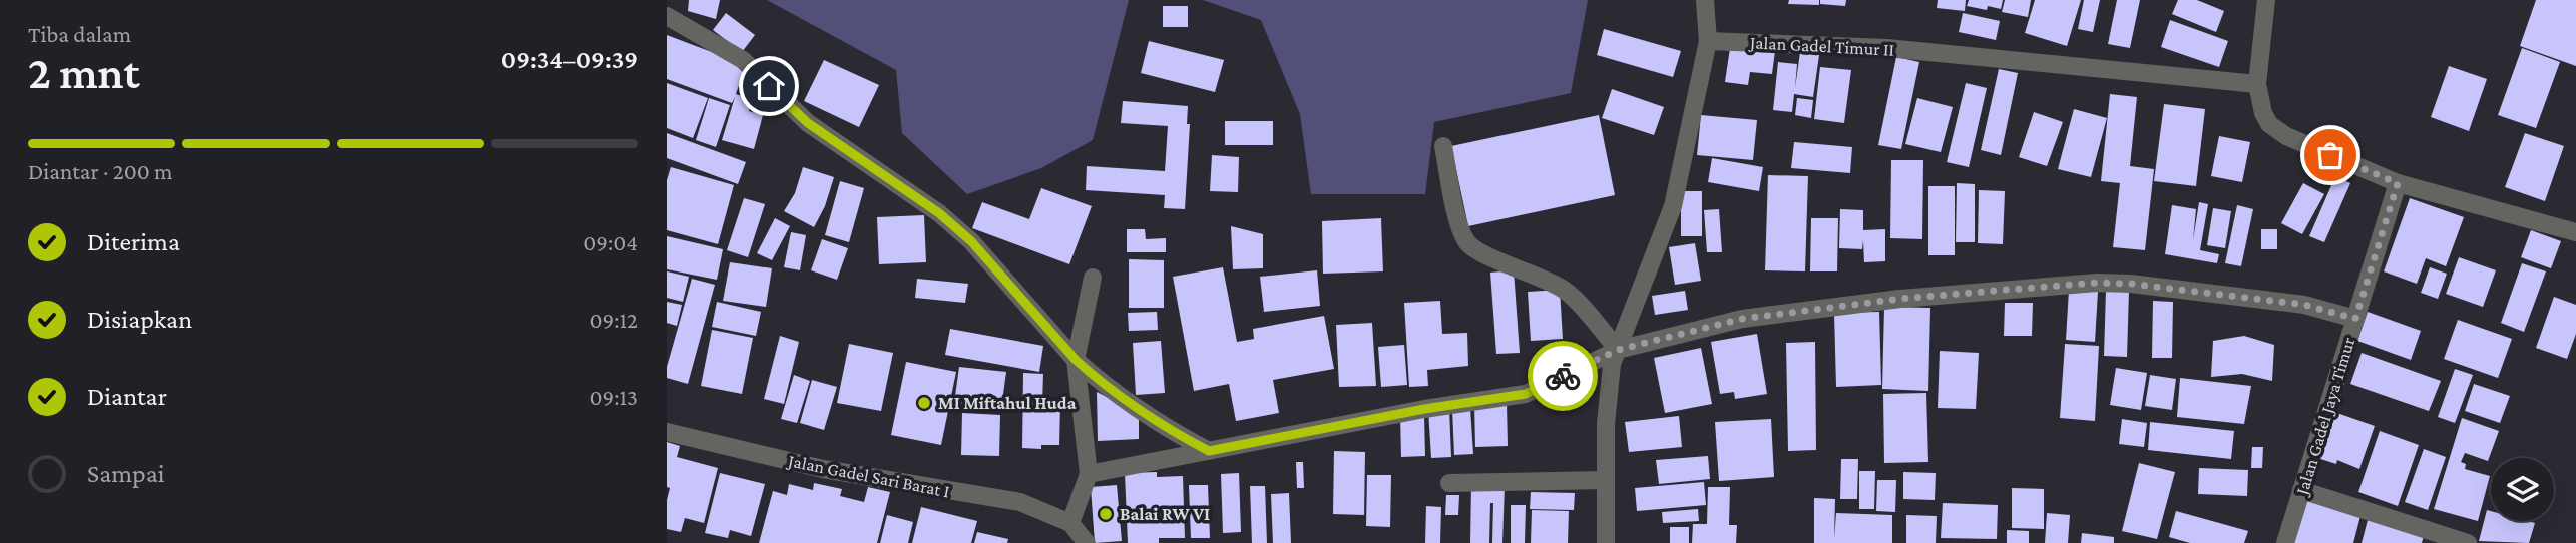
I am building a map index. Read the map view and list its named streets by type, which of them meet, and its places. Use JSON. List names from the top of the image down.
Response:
{
  "streets": {
    "street": ["Jalan Gadel Timur II", "Jalan Gadel Jaya Timur", "Jalan Gadel Sari Barat I"]
  },
  "places": ["MI Miftahul Huda", "Balai RW VI"],
  "page": {
    "heading": ["2 mnt", "Tiba dalam", "09:34–09:39"],
    "bar": "Diantar · 200 m",
    "list": [
      ["Diterima", "09:04"],
      ["Disiapkan", "09:12"],
      ["Diantar", "09:13"],
      "Sampai"
    ]
  }
}
